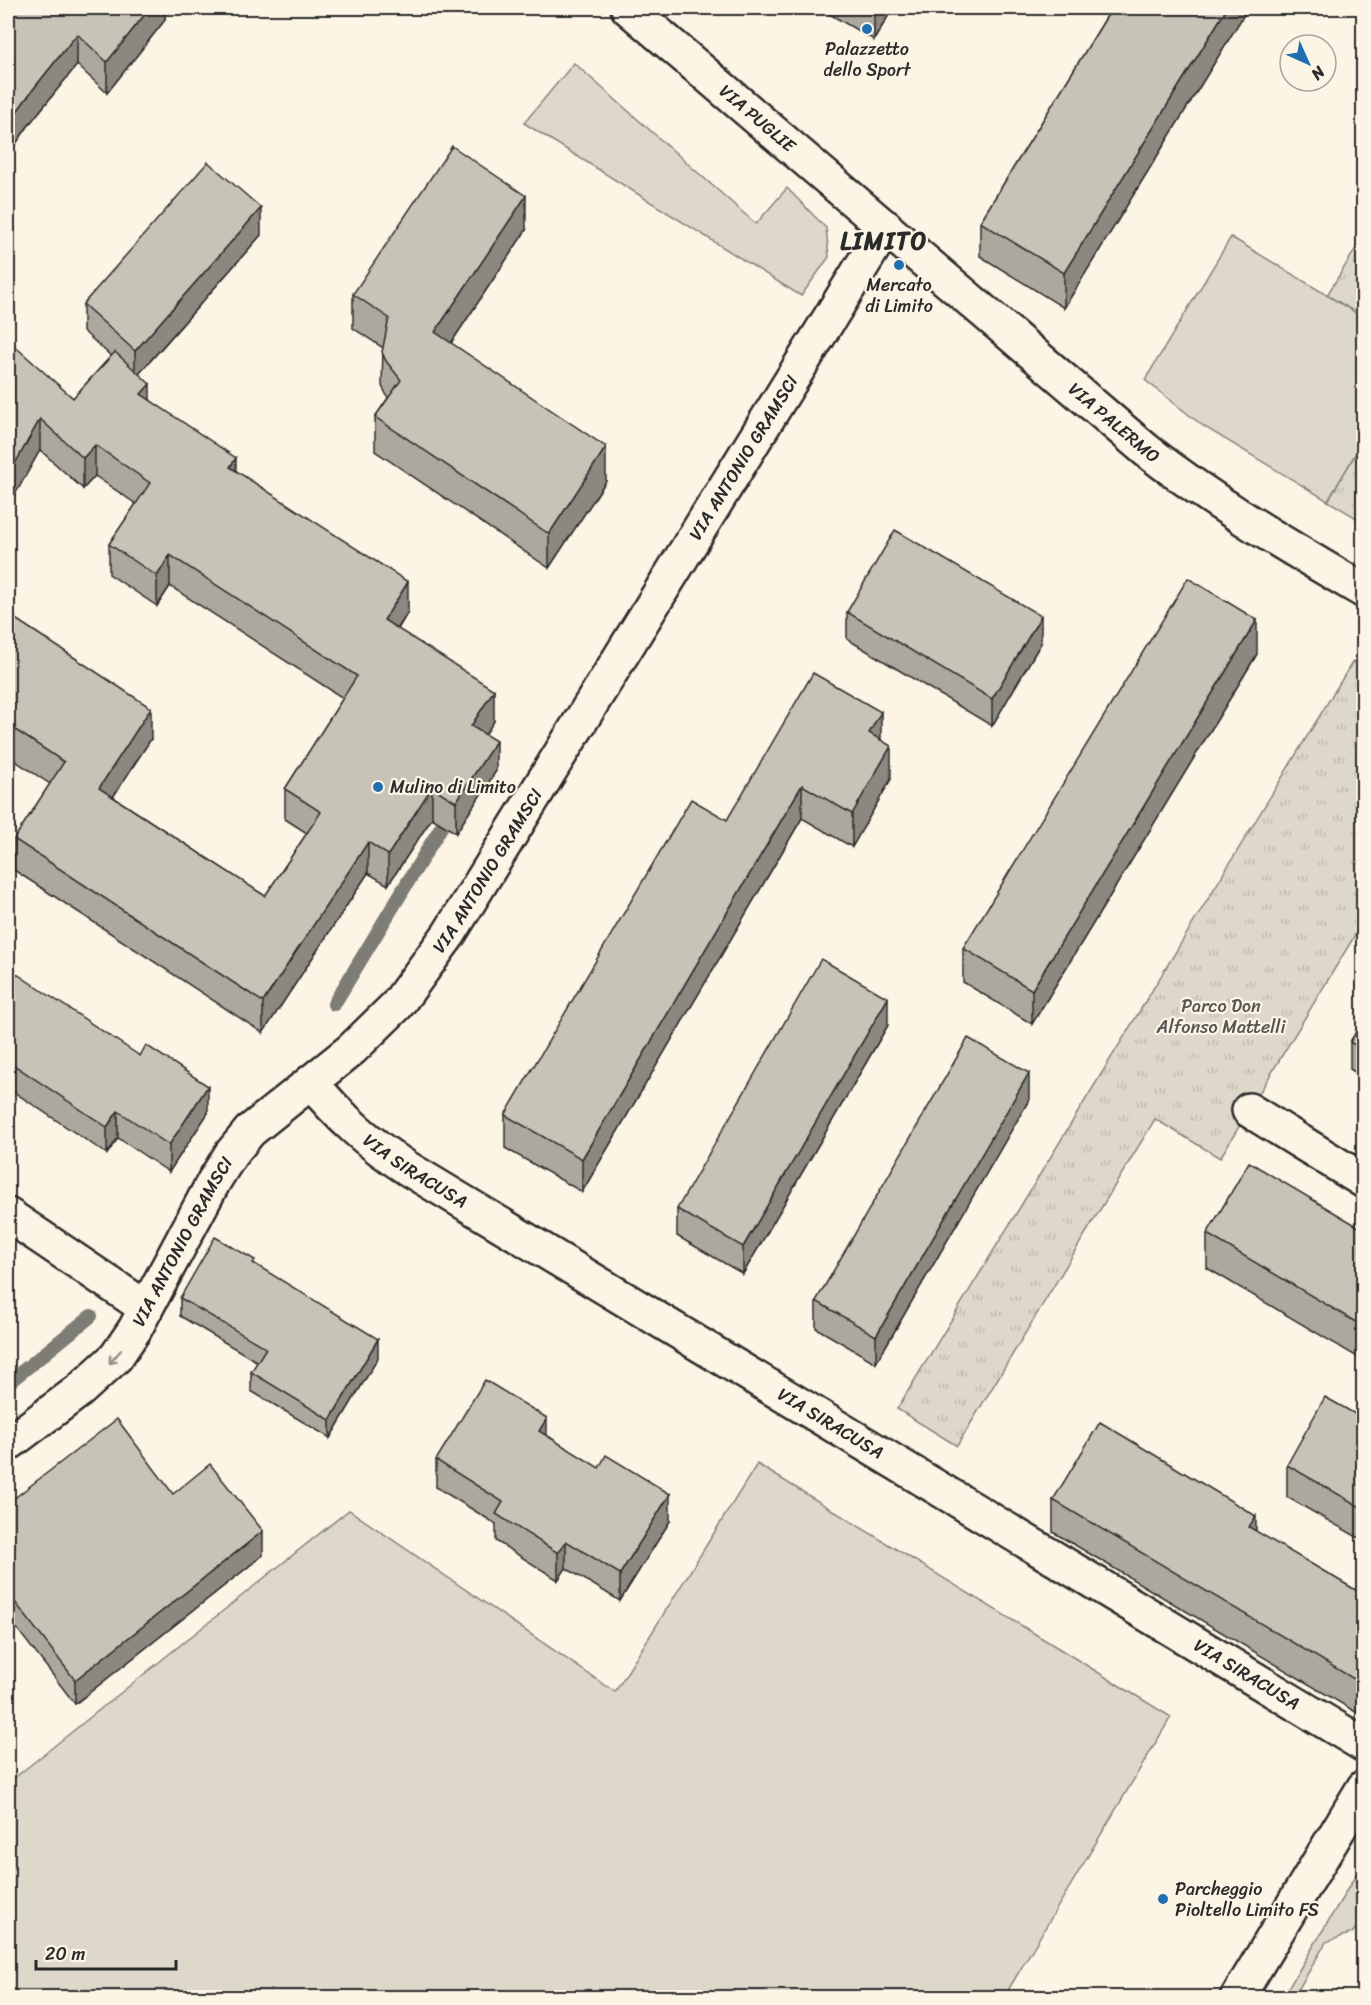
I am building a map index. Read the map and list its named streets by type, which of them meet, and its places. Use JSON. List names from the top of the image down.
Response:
{
  "streets": {
    "street": [
      "VIA PUGLIE",
      "VIA PALERMO",
      "VIA ANTONIO GRAMSCI",
      "VIA SIRACUSA"
    ]
  },
  "crossings": [
    ["VIA PUGLIE", "VIA PALERMO"],
    ["VIA PUGLIE", "VIA ANTONIO GRAMSCI"],
    ["VIA PALERMO", "VIA ANTONIO GRAMSCI"],
    ["VIA ANTONIO GRAMSCI", "VIA SIRACUSA"]
  ],
  "districts": ["LIMITO"],
  "parks": ["Parco Don Alfonso Mattelli"],
  "places": [
    "Palazzetto dello Sport",
    "Mercato di Limito",
    "Mulino di Limito",
    "Parcheggio Pioltello Limito FS"
  ],
  "scale_bar": "20 m",
  "north": "bottom right"
}
